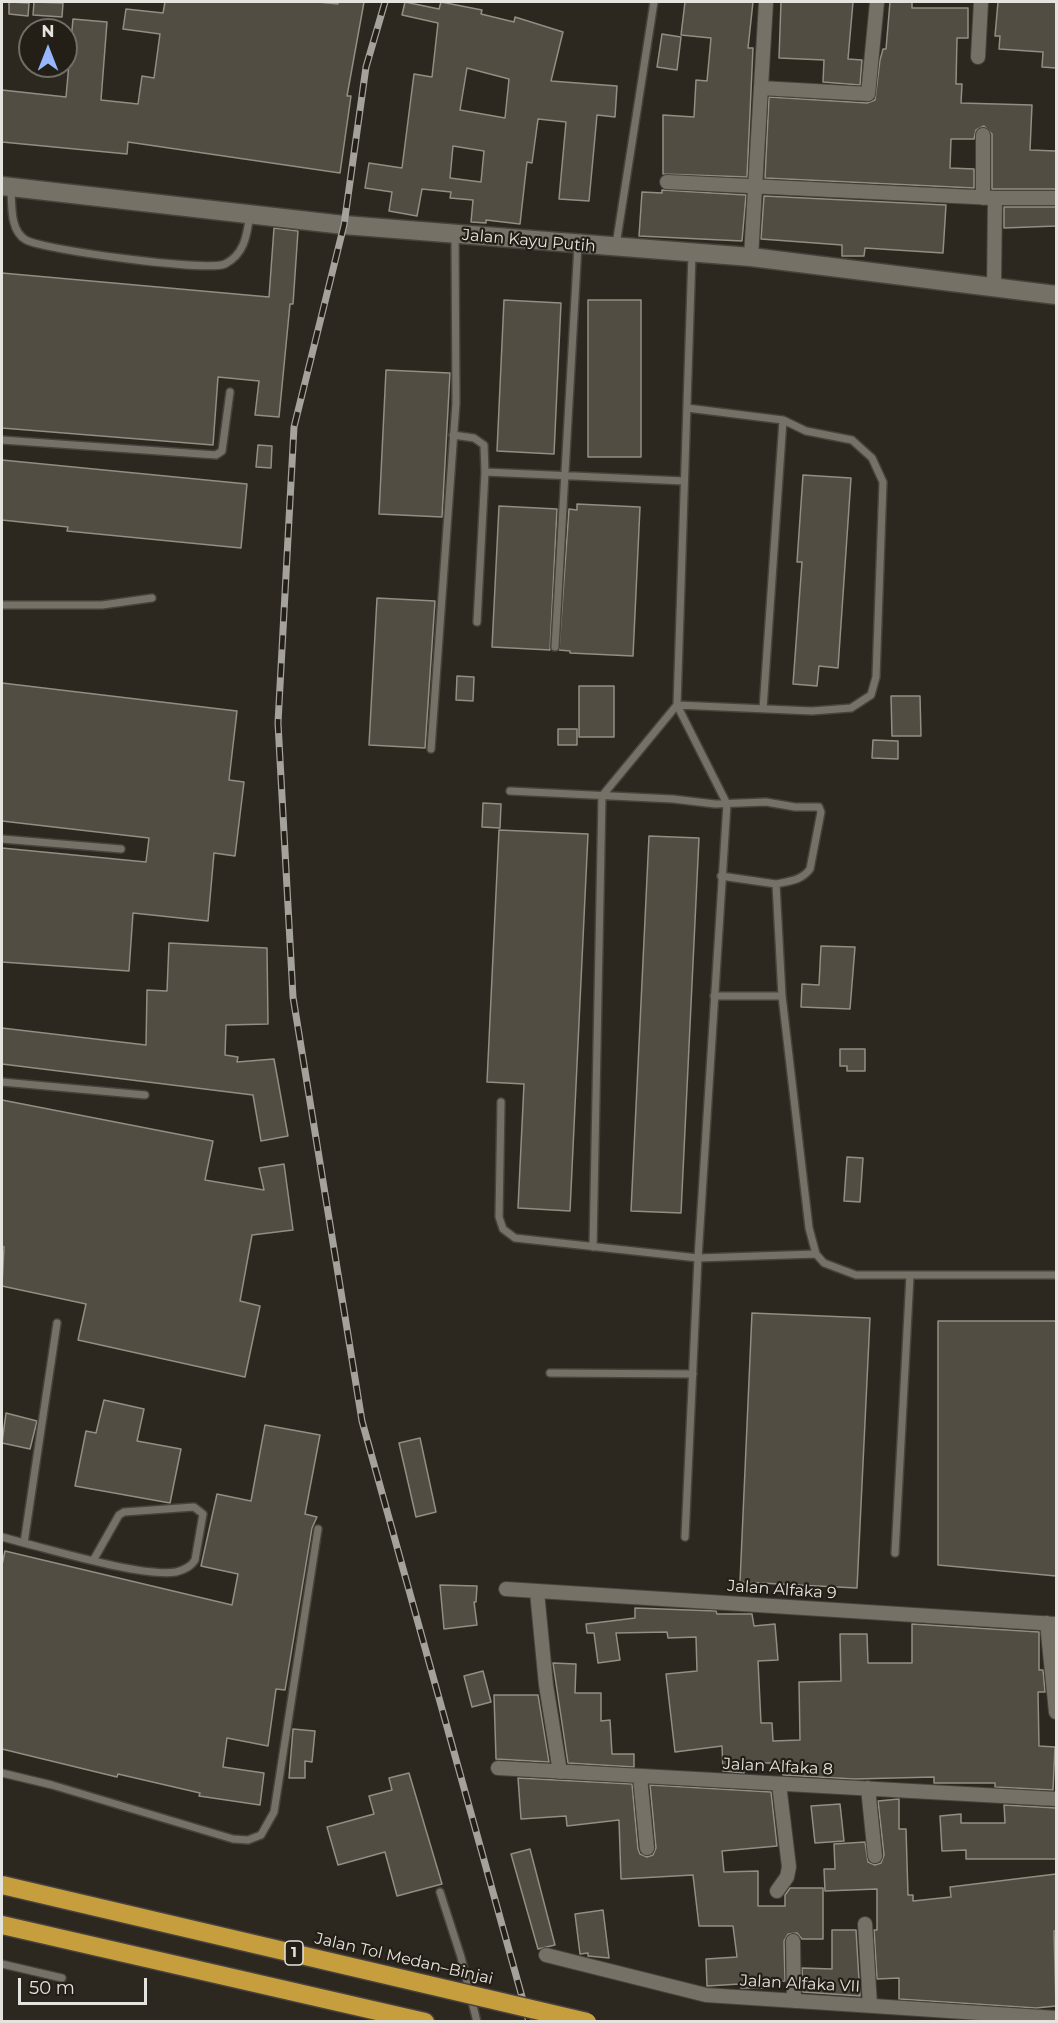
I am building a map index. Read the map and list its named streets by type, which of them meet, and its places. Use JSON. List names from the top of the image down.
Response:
{
  "streets": {
    "highway": ["1", "Jalan Tol Medan–Binjai"],
    "street": [
      "Jalan Kayu Putih",
      "Jalan Alfaka 9",
      "Jalan Alfaka 8",
      "Jalan Alfaka VII"
    ]
  },
  "scale_bar": "50 m",
  "north": "top"
}
